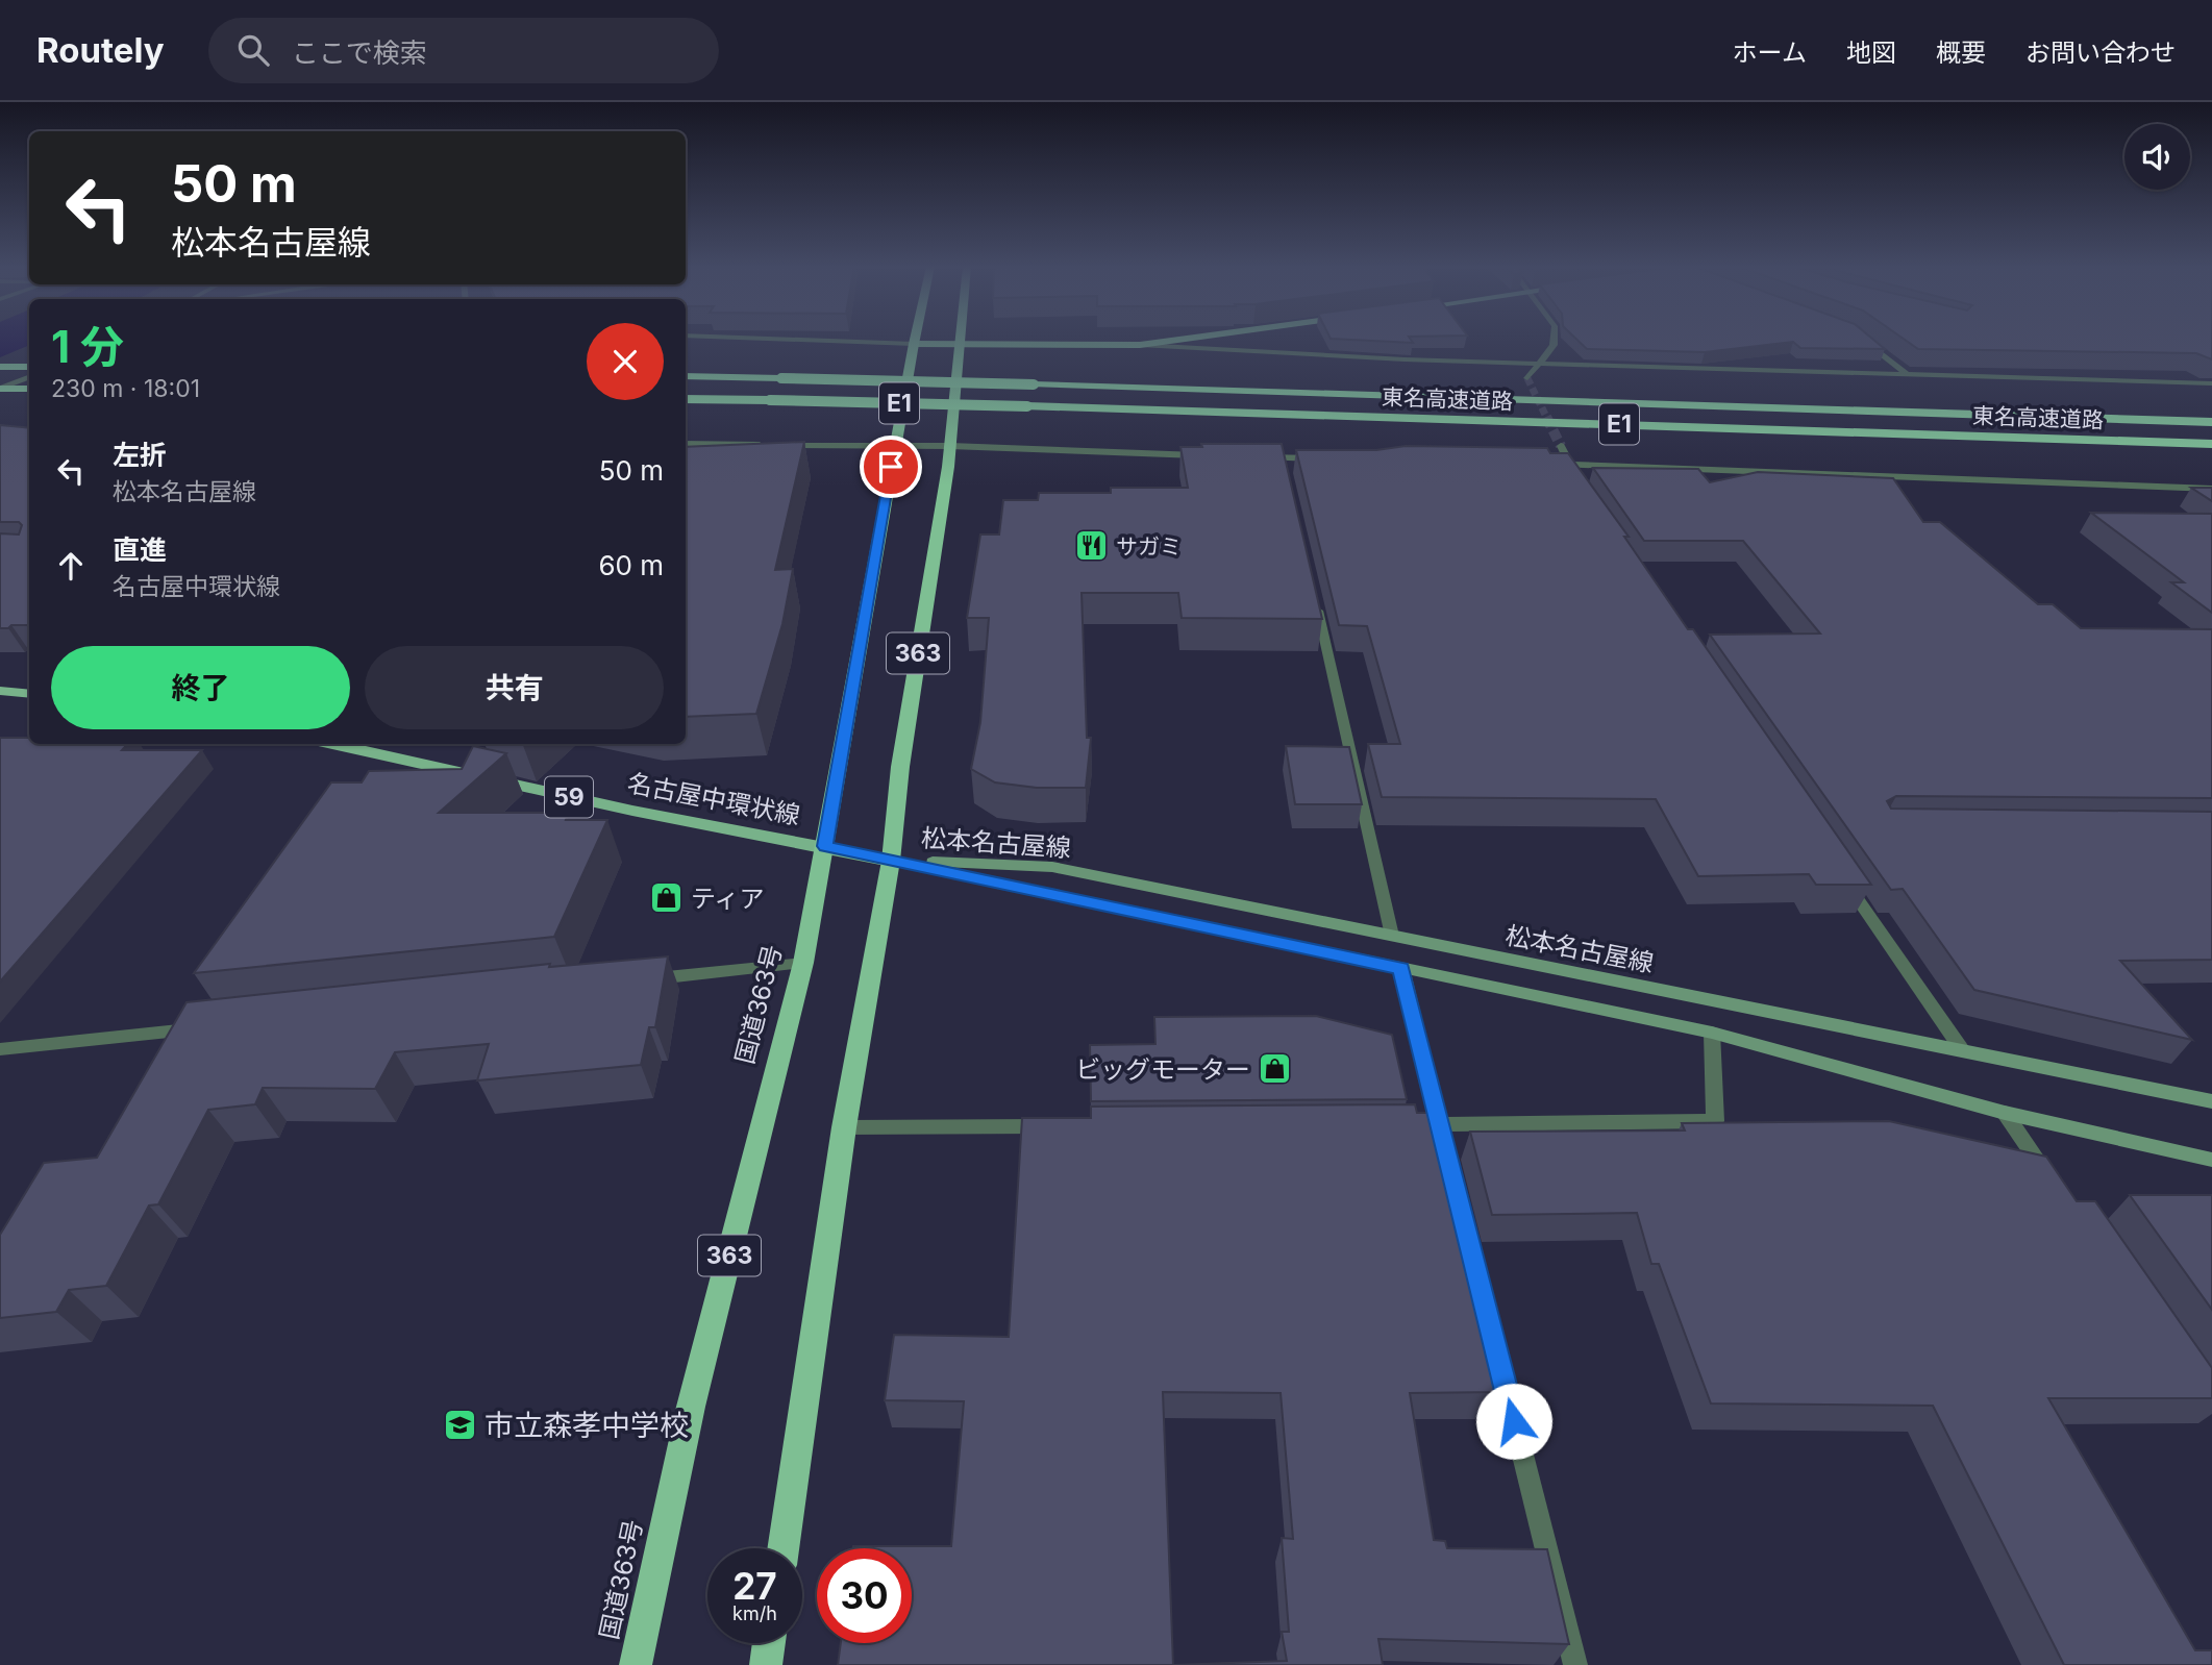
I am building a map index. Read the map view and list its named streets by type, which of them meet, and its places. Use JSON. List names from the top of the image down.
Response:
{
  "streets": {
    "highway": [
      "東名高速道路",
      "E1",
      "363",
      "国道363号"
    ],
    "main road": ["59", "名古屋中環状線", "松本名古屋線"]
  },
  "crossings": [
    ["363", "名古屋中環状線"],
    ["363", "松本名古屋線"],
    ["名古屋中環状線", "松本名古屋線"],
    ["名古屋中環状線", "国道363号"]
  ],
  "places": {
    "restaurant": ["サガミ"],
    "shop": ["ティア", "ビッグモーター"],
    "school or university": ["市立森孝中学校"]
  },
  "page": {
    "header": "Routely",
    "search": "ここで検索",
    "nav": [
      "ホーム",
      "地図",
      "概要",
      "お問い合わせ"
    ],
    "turn": ["50 m", "松本名古屋線"],
    "heading": ["1 分", "230 m · 18:01"],
    "list": [
      {
        "name": "左折",
        "note": "松本名古屋線",
        "value": "50 m"
      },
      {
        "name": "直進",
        "note": "名古屋中環状線",
        "value": "60 m"
      }
    ],
    "buttons": ["終了", "共有"],
    "speed": "27 km/h",
    "limit": "30"
  }
}
